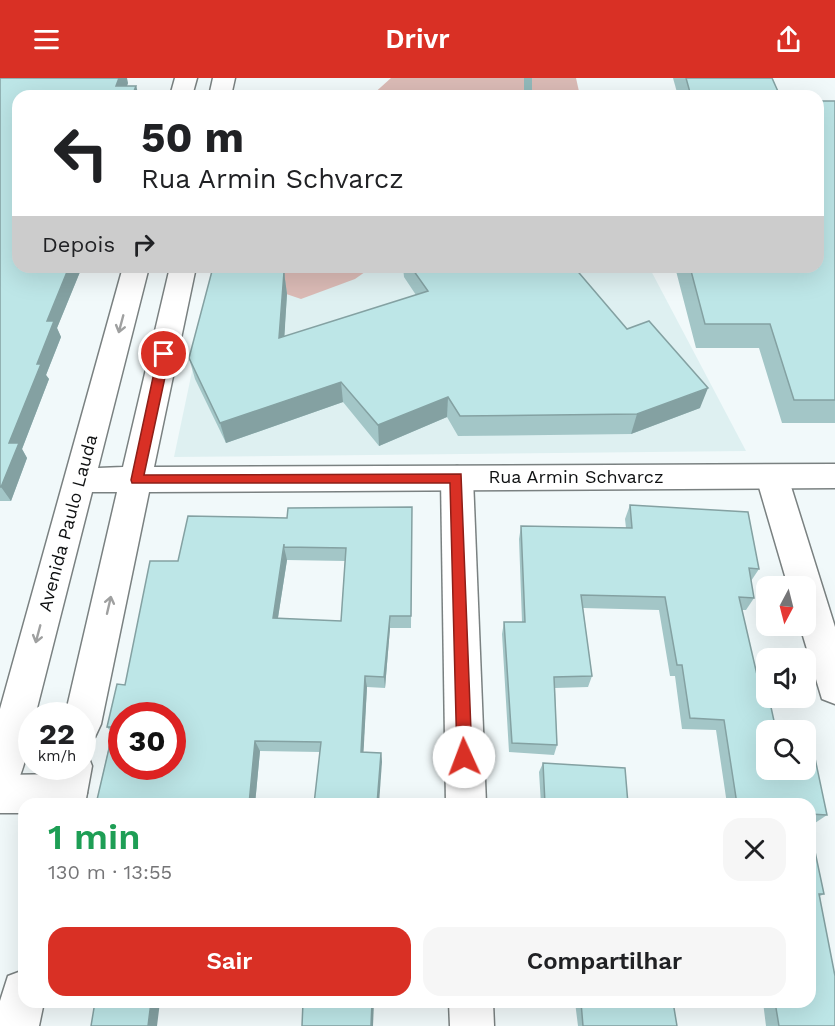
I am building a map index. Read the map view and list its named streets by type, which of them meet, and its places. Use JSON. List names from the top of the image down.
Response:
{
  "streets": {
    "street": ["Rua Armin Schvarcz", "Avenida Paulo Lauda"]
  },
  "crossings": [
    ["Rua Armin Schvarcz", "Avenida Paulo Lauda"]
  ],
  "north": "bottom",
  "page": {
    "header": "Drivr",
    "turn": ["50 m", "Rua Armin Schvarcz"],
    "then": "Depois",
    "speed": "22 km/h",
    "limit": "30",
    "heading": ["1 min", "130 m · 13:55"],
    "buttons": ["Sair", "Compartilhar"]
  }
}
